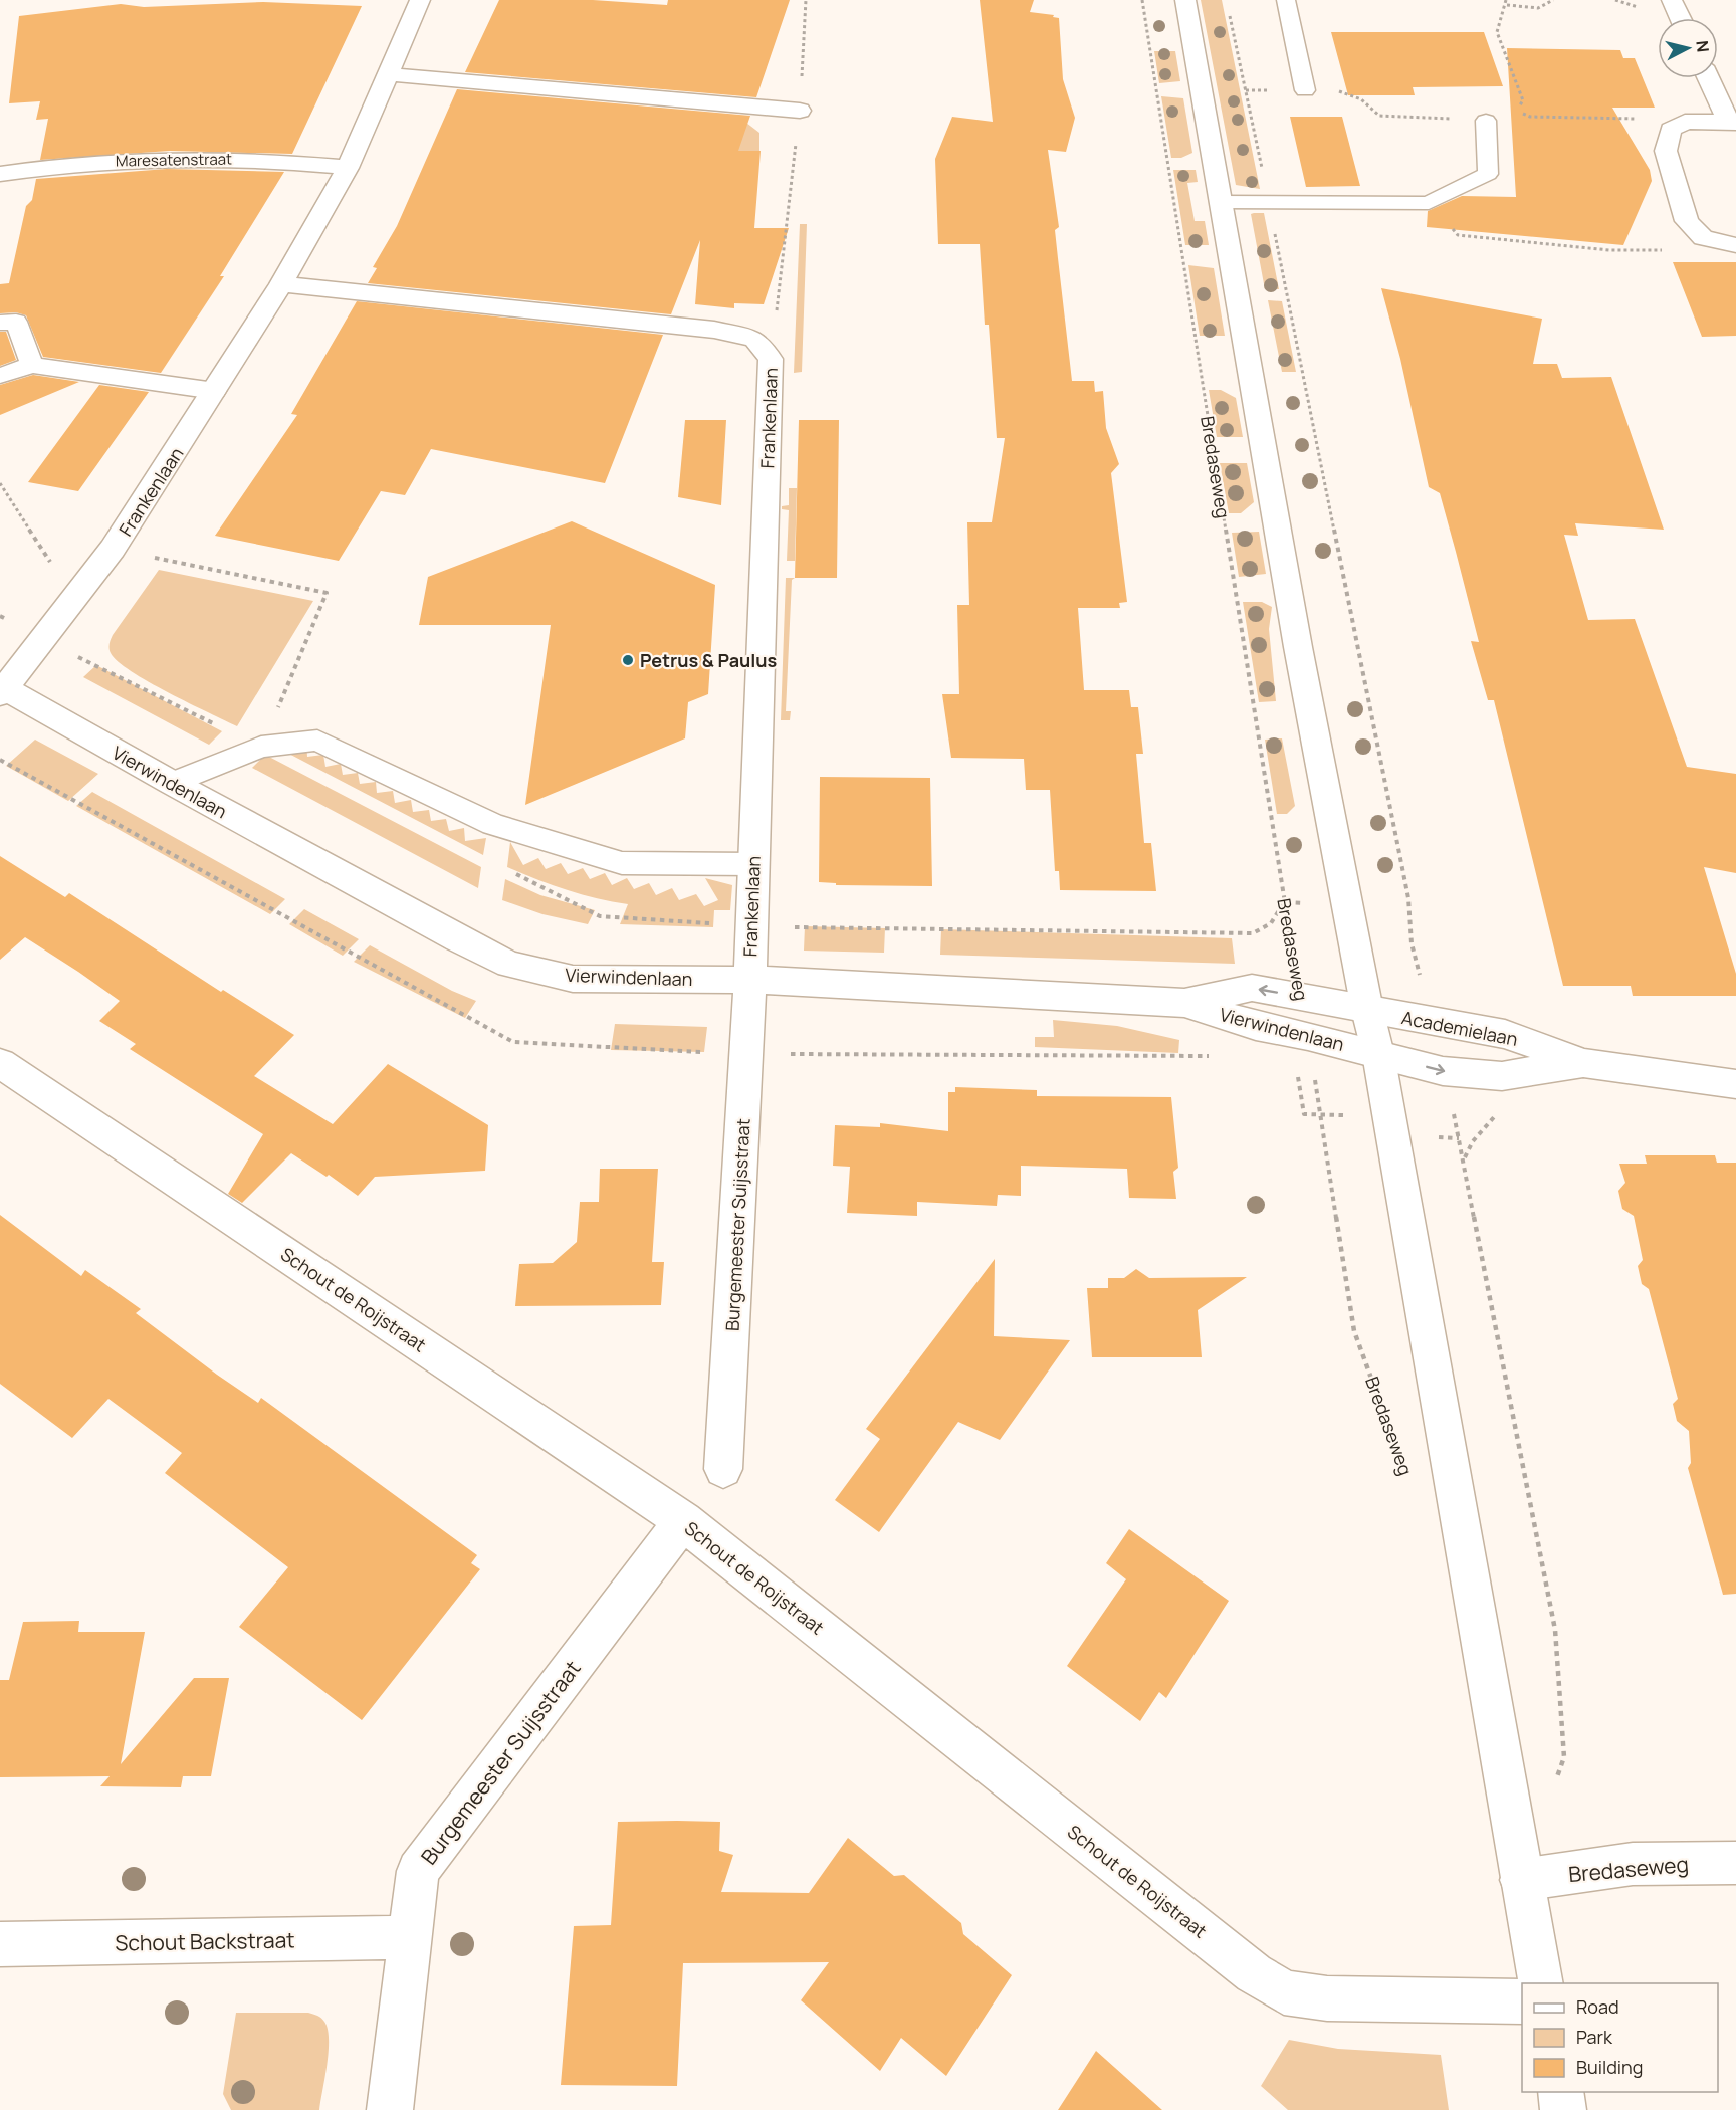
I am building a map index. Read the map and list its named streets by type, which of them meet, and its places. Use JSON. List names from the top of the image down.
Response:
{
  "streets": {
    "street": [
      "Maresatenstraat",
      "Frankenlaan",
      "Bredaseweg",
      "Vierwindenlaan",
      "Academielaan",
      "Burgemeester Suijsstraat",
      "Schout de Roijstraat",
      "Schout Backstraat"
    ]
  },
  "crossings": [
    ["Maresatenstraat", "Frankenlaan"],
    ["Frankenlaan", "Vierwindenlaan"],
    ["Frankenlaan", "Burgemeester Suijsstraat"],
    ["Bredaseweg", "Vierwindenlaan"],
    ["Vierwindenlaan", "Academielaan"],
    ["Vierwindenlaan", "Burgemeester Suijsstraat"],
    ["Burgemeester Suijsstraat", "Schout de Roijstraat"],
    ["Burgemeester Suijsstraat", "Schout Backstraat"]
  ],
  "places": ["Petrus & Paulus"],
  "legend": ["Road", "Park", "Building"],
  "north": "right"
}
